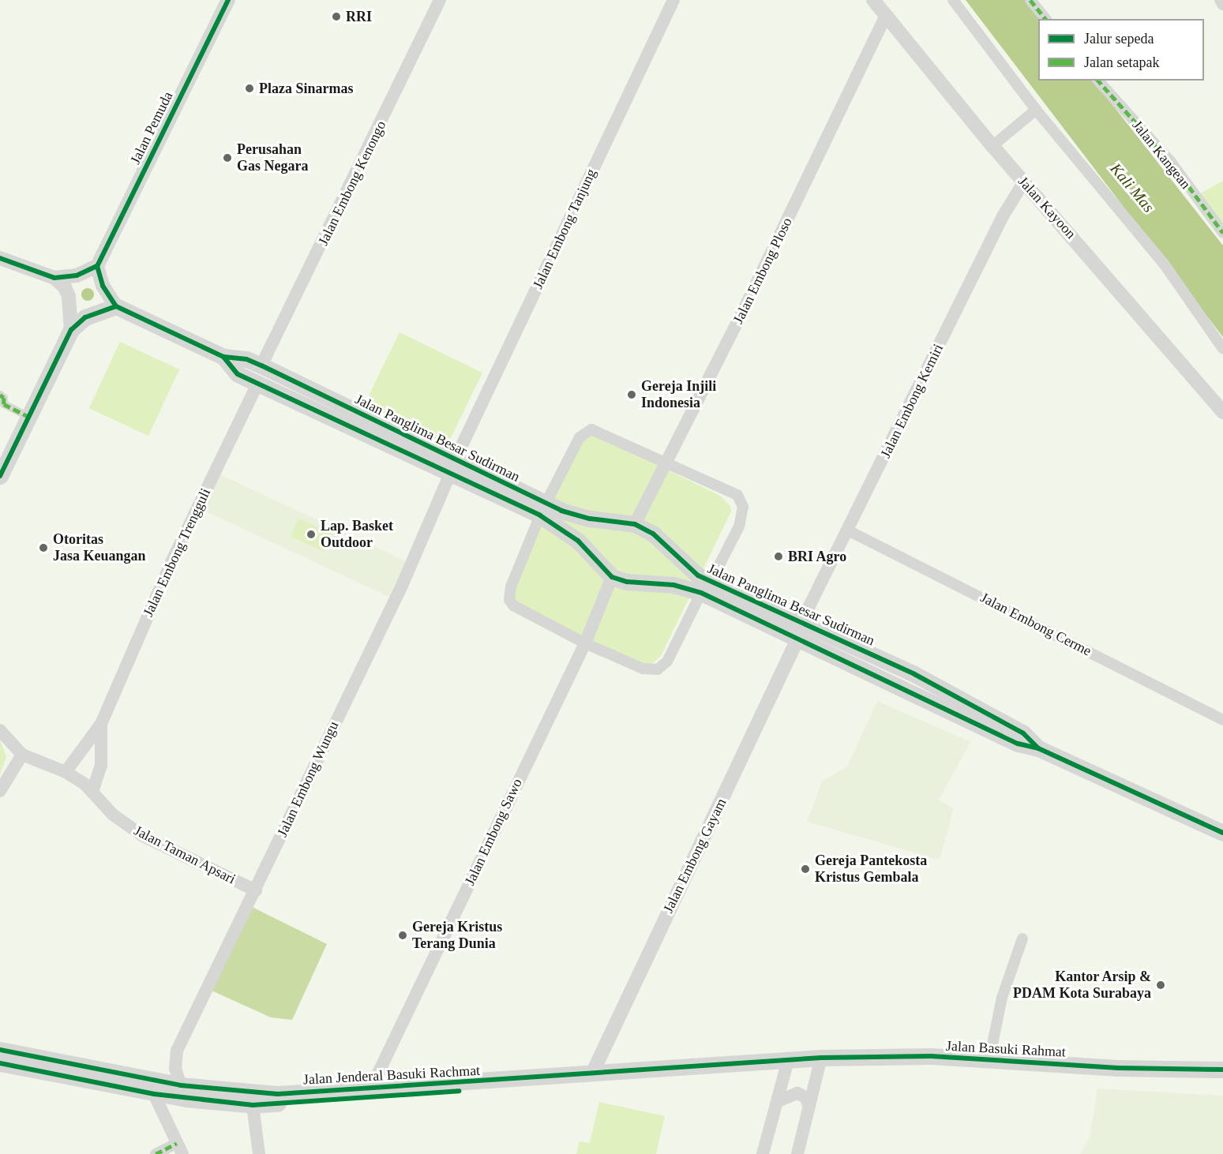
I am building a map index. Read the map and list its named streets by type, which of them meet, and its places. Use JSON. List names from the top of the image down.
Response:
{
  "streets": {
    "main road": [
      "Jalan Pemuda",
      "Jalan Kayoon",
      "Jalan Panglima Besar Sudirman",
      "Jalan Embong Gayam",
      "Jalan Basuki Rahmat",
      "Jalan Jenderal Basuki Rachmat"
    ],
    "street": [
      "Jalan Kangean",
      "Jalan Embong Kenongo",
      "Jalan Embong Tanjung",
      "Jalan Embong Ploso",
      "Jalan Embong Kemiri",
      "Jalan Embong Trengguli",
      "Jalan Embong Cerme",
      "Jalan Embong Wungu",
      "Jalan Embong Sawo",
      "Jalan Taman Apsari"
    ]
  },
  "crossings": [
    ["Jalan Embong Kenongo", "Jalan Panglima Besar Sudirman"],
    ["Jalan Kayoon", "Jalan Embong Ploso"],
    ["Jalan Kayoon", "Jalan Embong Kemiri"],
    ["Jalan Embong Tanjung", "Jalan Panglima Besar Sudirman"],
    ["Jalan Embong Tanjung", "Jalan Embong Wungu"],
    ["Jalan Embong Ploso", "Jalan Panglima Besar Sudirman"],
    ["Jalan Embong Kemiri", "Jalan Panglima Besar Sudirman"],
    ["Jalan Embong Kemiri", "Jalan Embong Cerme"],
    ["Jalan Panglima Besar Sudirman", "Jalan Embong Trengguli"],
    ["Jalan Panglima Besar Sudirman", "Jalan Embong Wungu"],
    ["Jalan Panglima Besar Sudirman", "Jalan Embong Sawo"],
    ["Jalan Panglima Besar Sudirman", "Jalan Embong Gayam"],
    ["Jalan Embong Trengguli", "Jalan Taman Apsari"],
    ["Jalan Embong Wungu", "Jalan Taman Apsari"],
    ["Jalan Embong Wungu", "Jalan Jenderal Basuki Rachmat"],
    ["Jalan Embong Sawo", "Jalan Jenderal Basuki Rachmat"],
    ["Jalan Embong Gayam", "Jalan Jenderal Basuki Rachmat"],
    ["Jalan Basuki Rahmat", "Jalan Jenderal Basuki Rachmat"]
  ],
  "water": ["Kali Mas"],
  "places": [
    "RRI",
    "Plaza Sinarmas",
    "Perusahan Gas Negara",
    "Gereja Injili Indonesia",
    "Lap. Basket Outdoor",
    "Otoritas Jasa Keuangan",
    "BRI Agro",
    "Gereja Pantekosta Kristus Gembala",
    "Gereja Kristus Terang Dunia",
    "Kantor Arsip & PDAM Kota Surabaya"
  ],
  "legend": ["Jalur sepeda", "Jalan setapak"]
}
